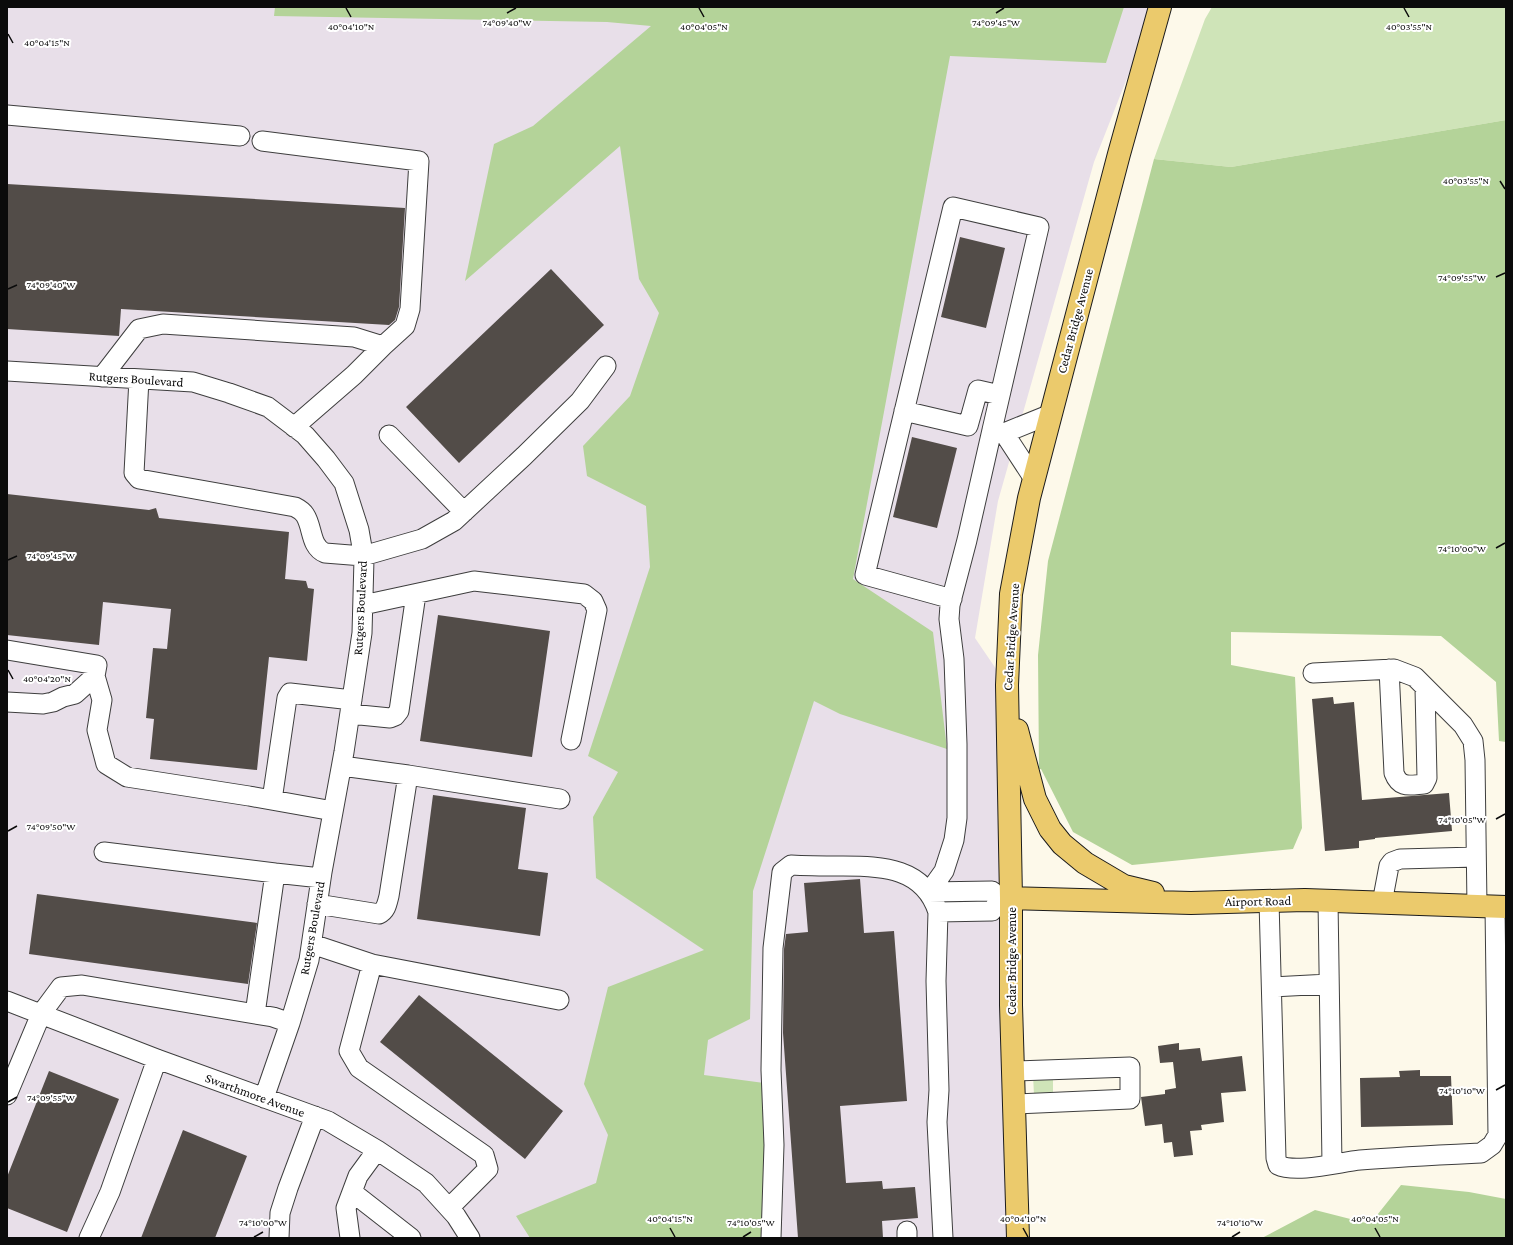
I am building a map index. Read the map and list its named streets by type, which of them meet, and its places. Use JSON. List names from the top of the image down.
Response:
{
  "streets": {
    "main road": ["Cedar Bridge Avenue", "Airport Road"],
    "street": ["Rutgers Boulevard", "Swarthmore Avenue"]
  },
  "crossings": [
    ["Cedar Bridge Avenue", "Airport Road"],
    ["Rutgers Boulevard", "Swarthmore Avenue"]
  ],
  "coordinates": [
    "74°09'40\"W",
    "74°09'45\"W",
    "40°04'10\"N",
    "40°04'05\"N",
    "40°03'55\"N",
    "40°04'15\"N",
    "74°09'55\"W",
    "74°10'00\"W",
    "40°04'20\"N",
    "74°10'05\"W",
    "74°09'50\"W",
    "74°10'10\"W"
  ]
}
